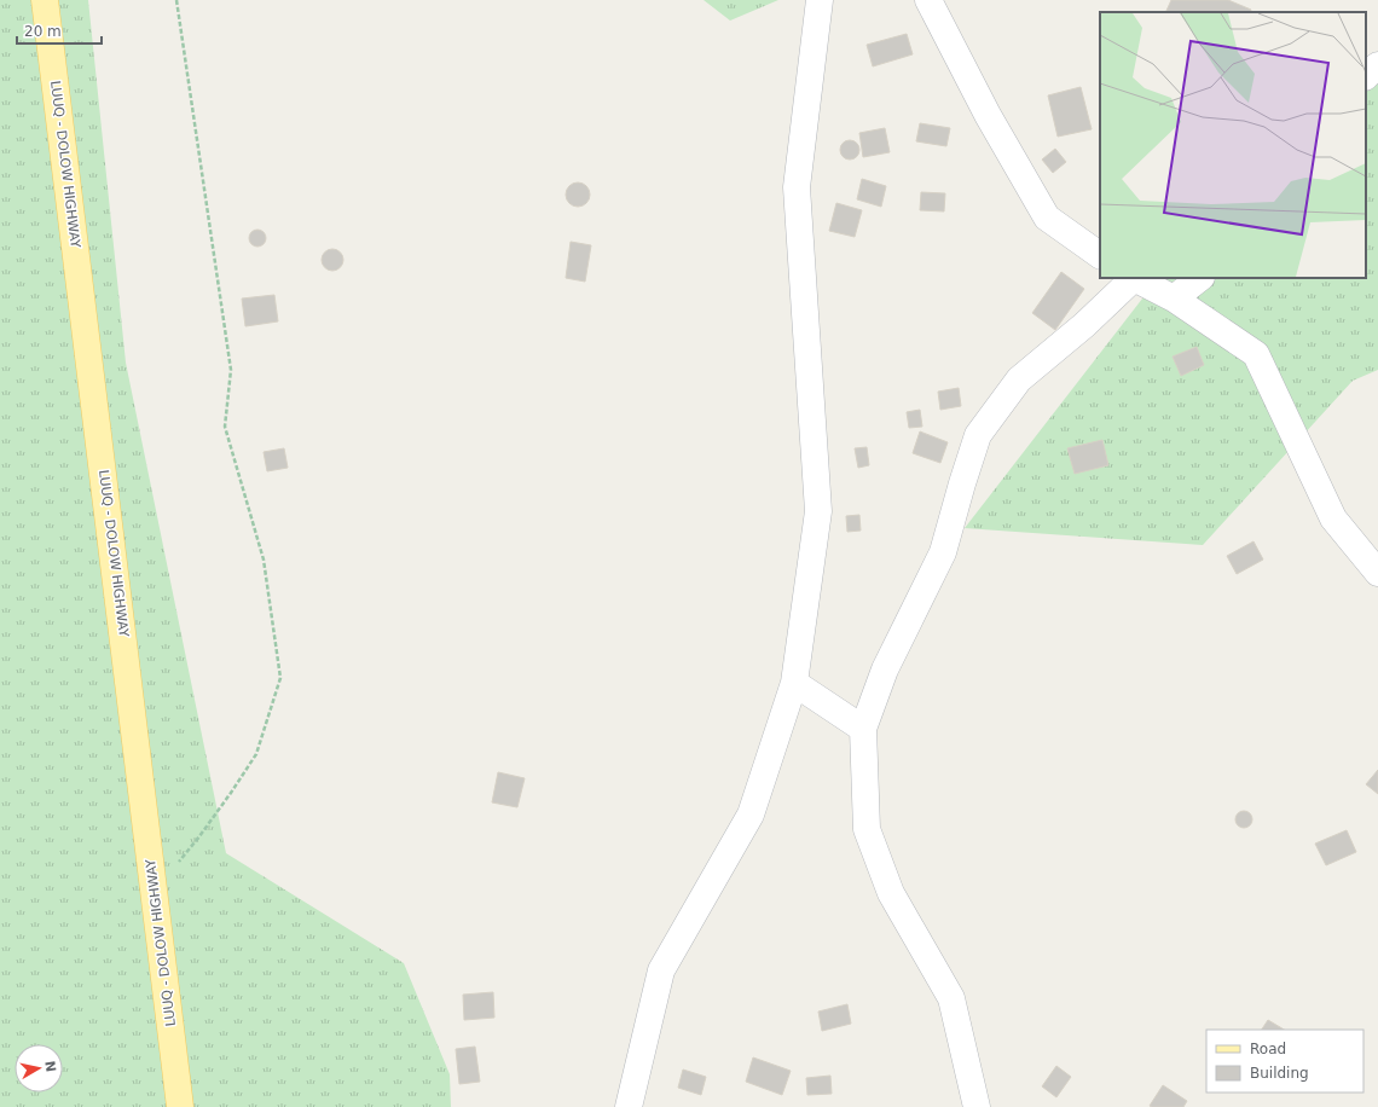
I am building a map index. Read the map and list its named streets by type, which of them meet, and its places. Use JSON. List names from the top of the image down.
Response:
{
  "streets": {
    "main road": ["LUUQ - DOLOW HIGHWAY"]
  },
  "legend": ["Road", "Building"],
  "scale_bar": "20 m",
  "north": "right"
}
